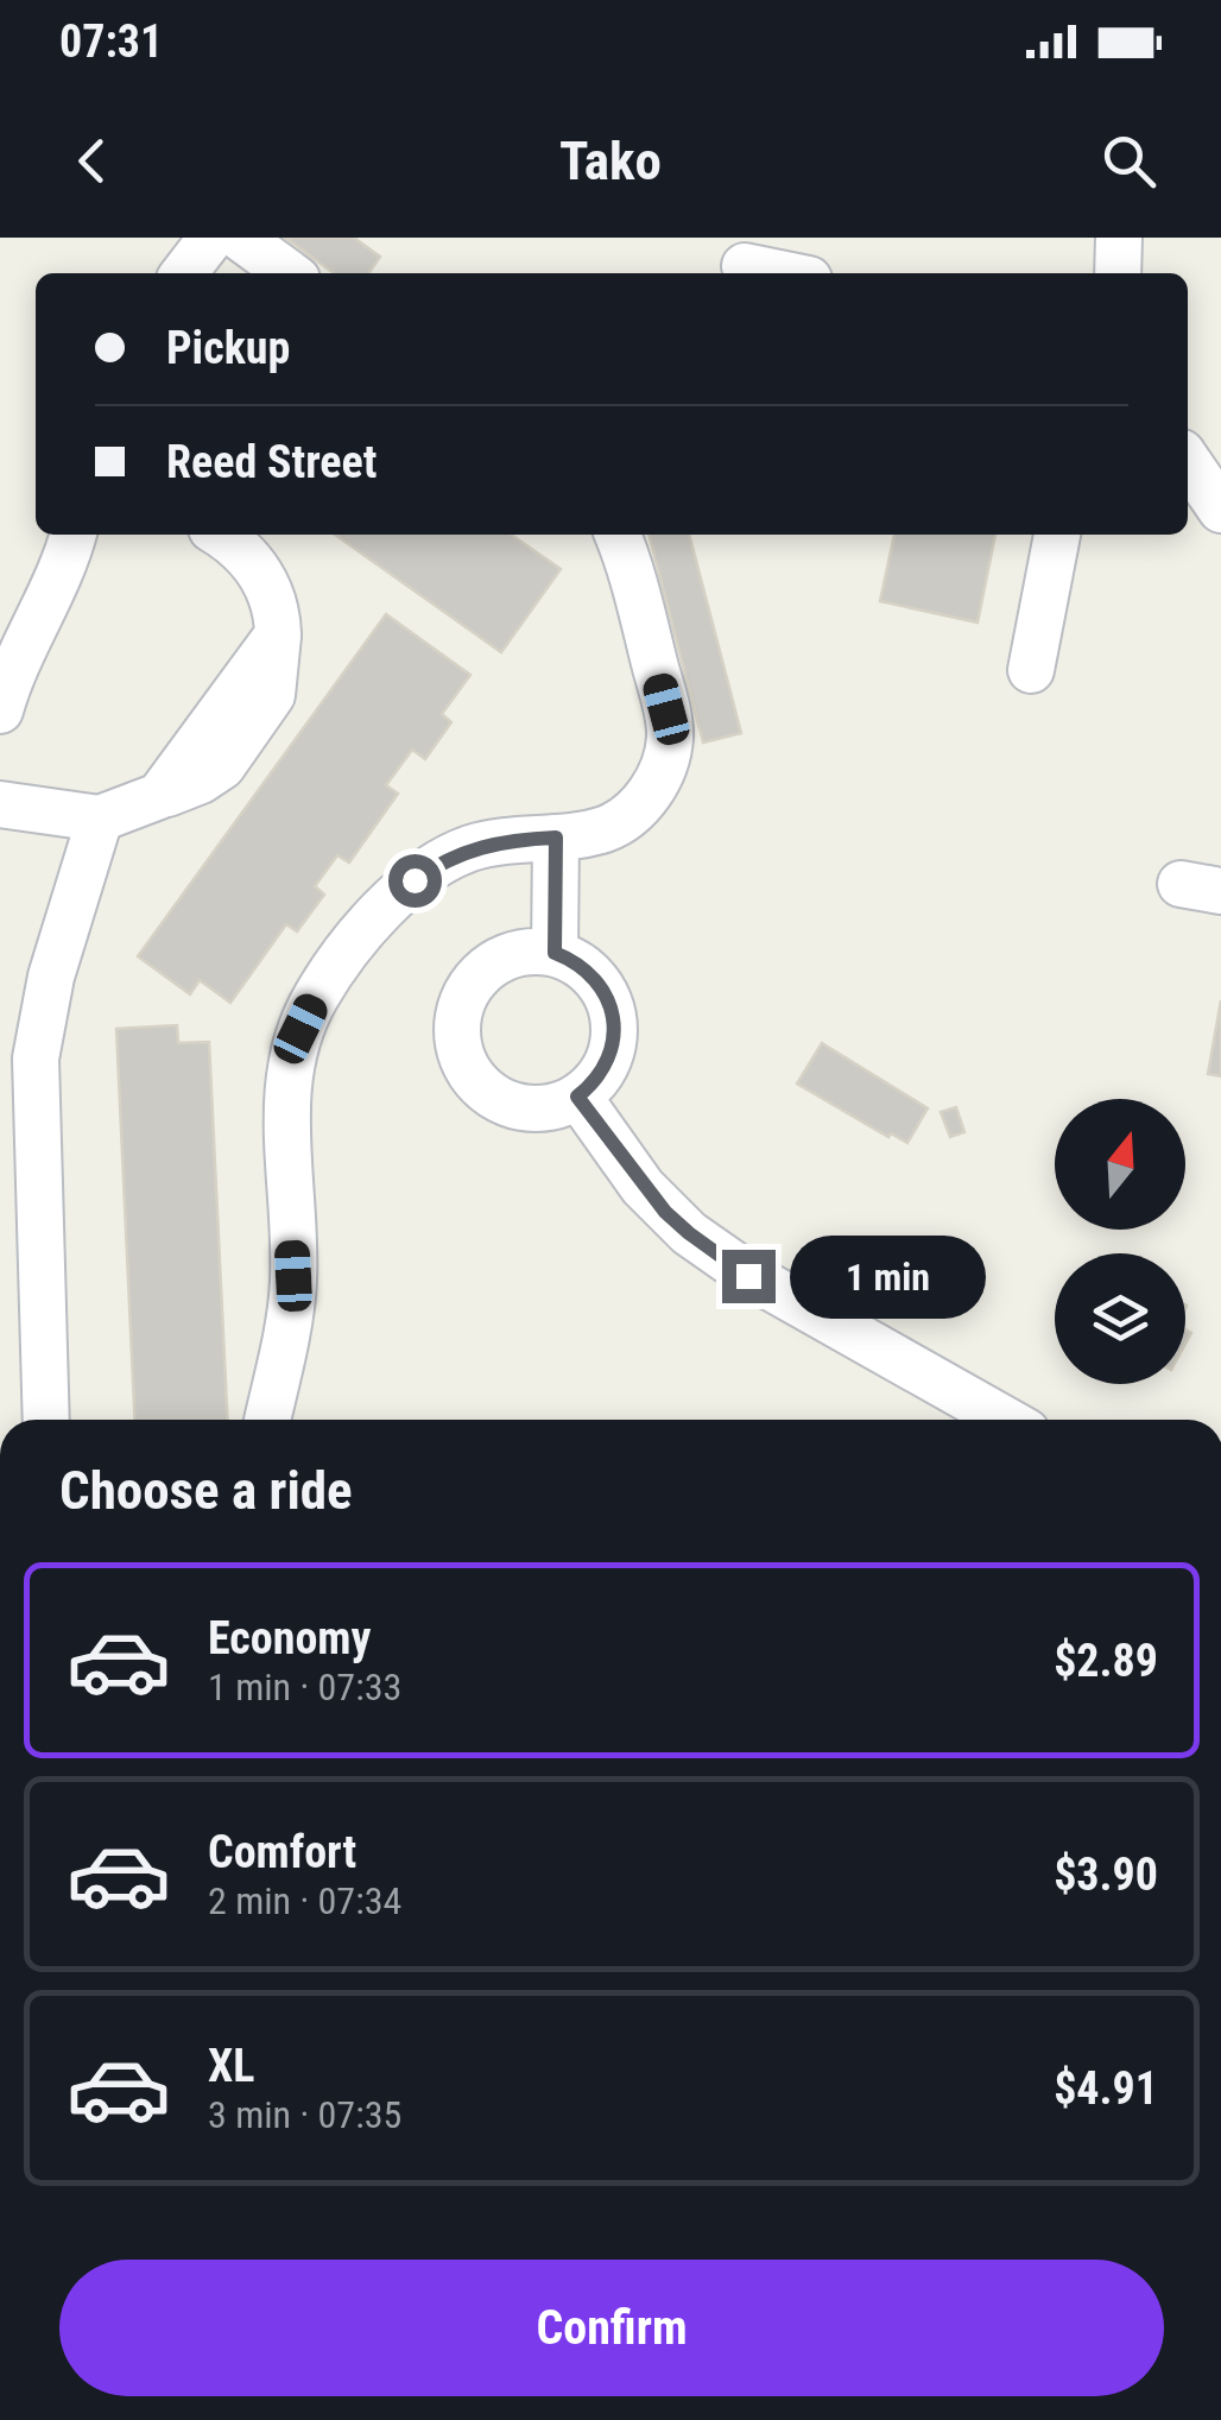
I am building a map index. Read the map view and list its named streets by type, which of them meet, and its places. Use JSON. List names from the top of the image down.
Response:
{
  "north": "top",
  "page": {
    "status": "07:31",
    "header": "Tako",
    "banner": ["Pickup", "Reed Street"],
    "bubble": "1 min",
    "heading": "Choose a ride",
    "list": [
      {
        "name": "Economy",
        "note": "1 min · 07:33",
        "value": "$2.89"
      },
      {
        "name": "Comfort",
        "note": "2 min · 07:34",
        "value": "$3.90"
      },
      {
        "name": "XL",
        "note": "3 min · 07:35",
        "value": "$4.91"
      }
    ],
    "buttons": "Confirm"
  }
}
